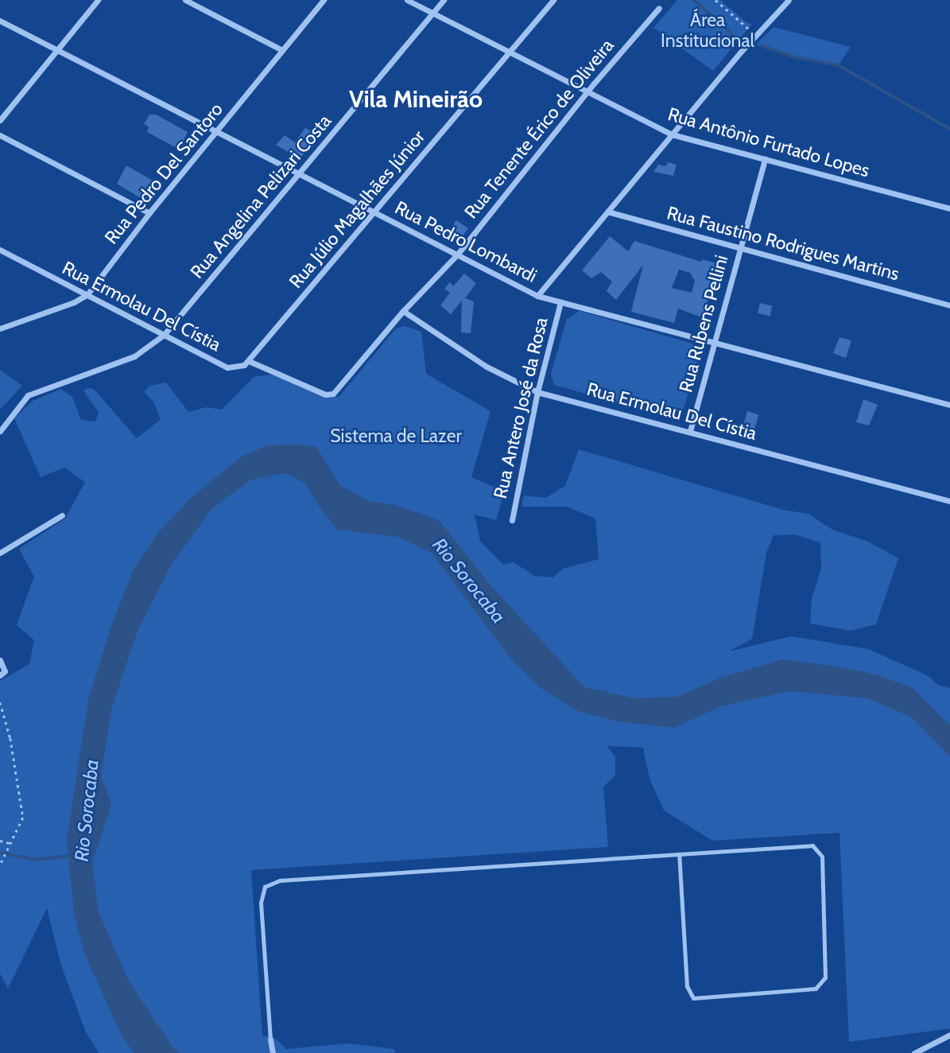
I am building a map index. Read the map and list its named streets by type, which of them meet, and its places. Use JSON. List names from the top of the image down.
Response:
{
  "streets": {
    "street": [
      "Rua Tenente Érico de Oliveira",
      "Rua Antônio Furtado Lopes",
      "Rua Pedro Del Santoro",
      "Rua Angelina Pelizari Costa",
      "Rua Júlio Magalhães Júnior",
      "Rua Pedro Lombardi",
      "Rua Faustino Rodrigues Martins",
      "Rua Ermolau Del Cístia",
      "Rua Rubens Pellini",
      "Rua Antero José da Rosa"
    ]
  },
  "crossings": [
    ["Rua Tenente Érico de Oliveira", "Rua Antônio Furtado Lopes"],
    ["Rua Tenente Érico de Oliveira", "Rua Júlio Magalhães Júnior"],
    ["Rua Tenente Érico de Oliveira", "Rua Pedro Lombardi"],
    ["Rua Tenente Érico de Oliveira", "Rua Ermolau Del Cístia"],
    ["Rua Antônio Furtado Lopes", "Rua Angelina Pelizari Costa"],
    ["Rua Antônio Furtado Lopes", "Rua Júlio Magalhães Júnior"],
    ["Rua Antônio Furtado Lopes", "Rua Rubens Pellini"],
    ["Rua Antônio Furtado Lopes", "Rua Antero José da Rosa"],
    ["Rua Pedro Del Santoro", "Rua Pedro Lombardi"],
    ["Rua Pedro Del Santoro", "Rua Ermolau Del Cístia"],
    ["Rua Angelina Pelizari Costa", "Rua Pedro Lombardi"],
    ["Rua Angelina Pelizari Costa", "Rua Ermolau Del Cístia"],
    ["Rua Júlio Magalhães Júnior", "Rua Pedro Lombardi"],
    ["Rua Júlio Magalhães Júnior", "Rua Ermolau Del Cístia"],
    ["Rua Pedro Lombardi", "Rua Rubens Pellini"],
    ["Rua Pedro Lombardi", "Rua Antero José da Rosa"],
    ["Rua Faustino Rodrigues Martins", "Rua Rubens Pellini"],
    ["Rua Faustino Rodrigues Martins", "Rua Antero José da Rosa"],
    ["Rua Ermolau Del Cístia", "Rua Rubens Pellini"],
    ["Rua Ermolau Del Cístia", "Rua Antero José da Rosa"]
  ],
  "districts": ["Vila Mineirão"],
  "water": ["Rio Sorocaba"],
  "parks": ["Área Institucional", "Sistema de Lazer"]
}
